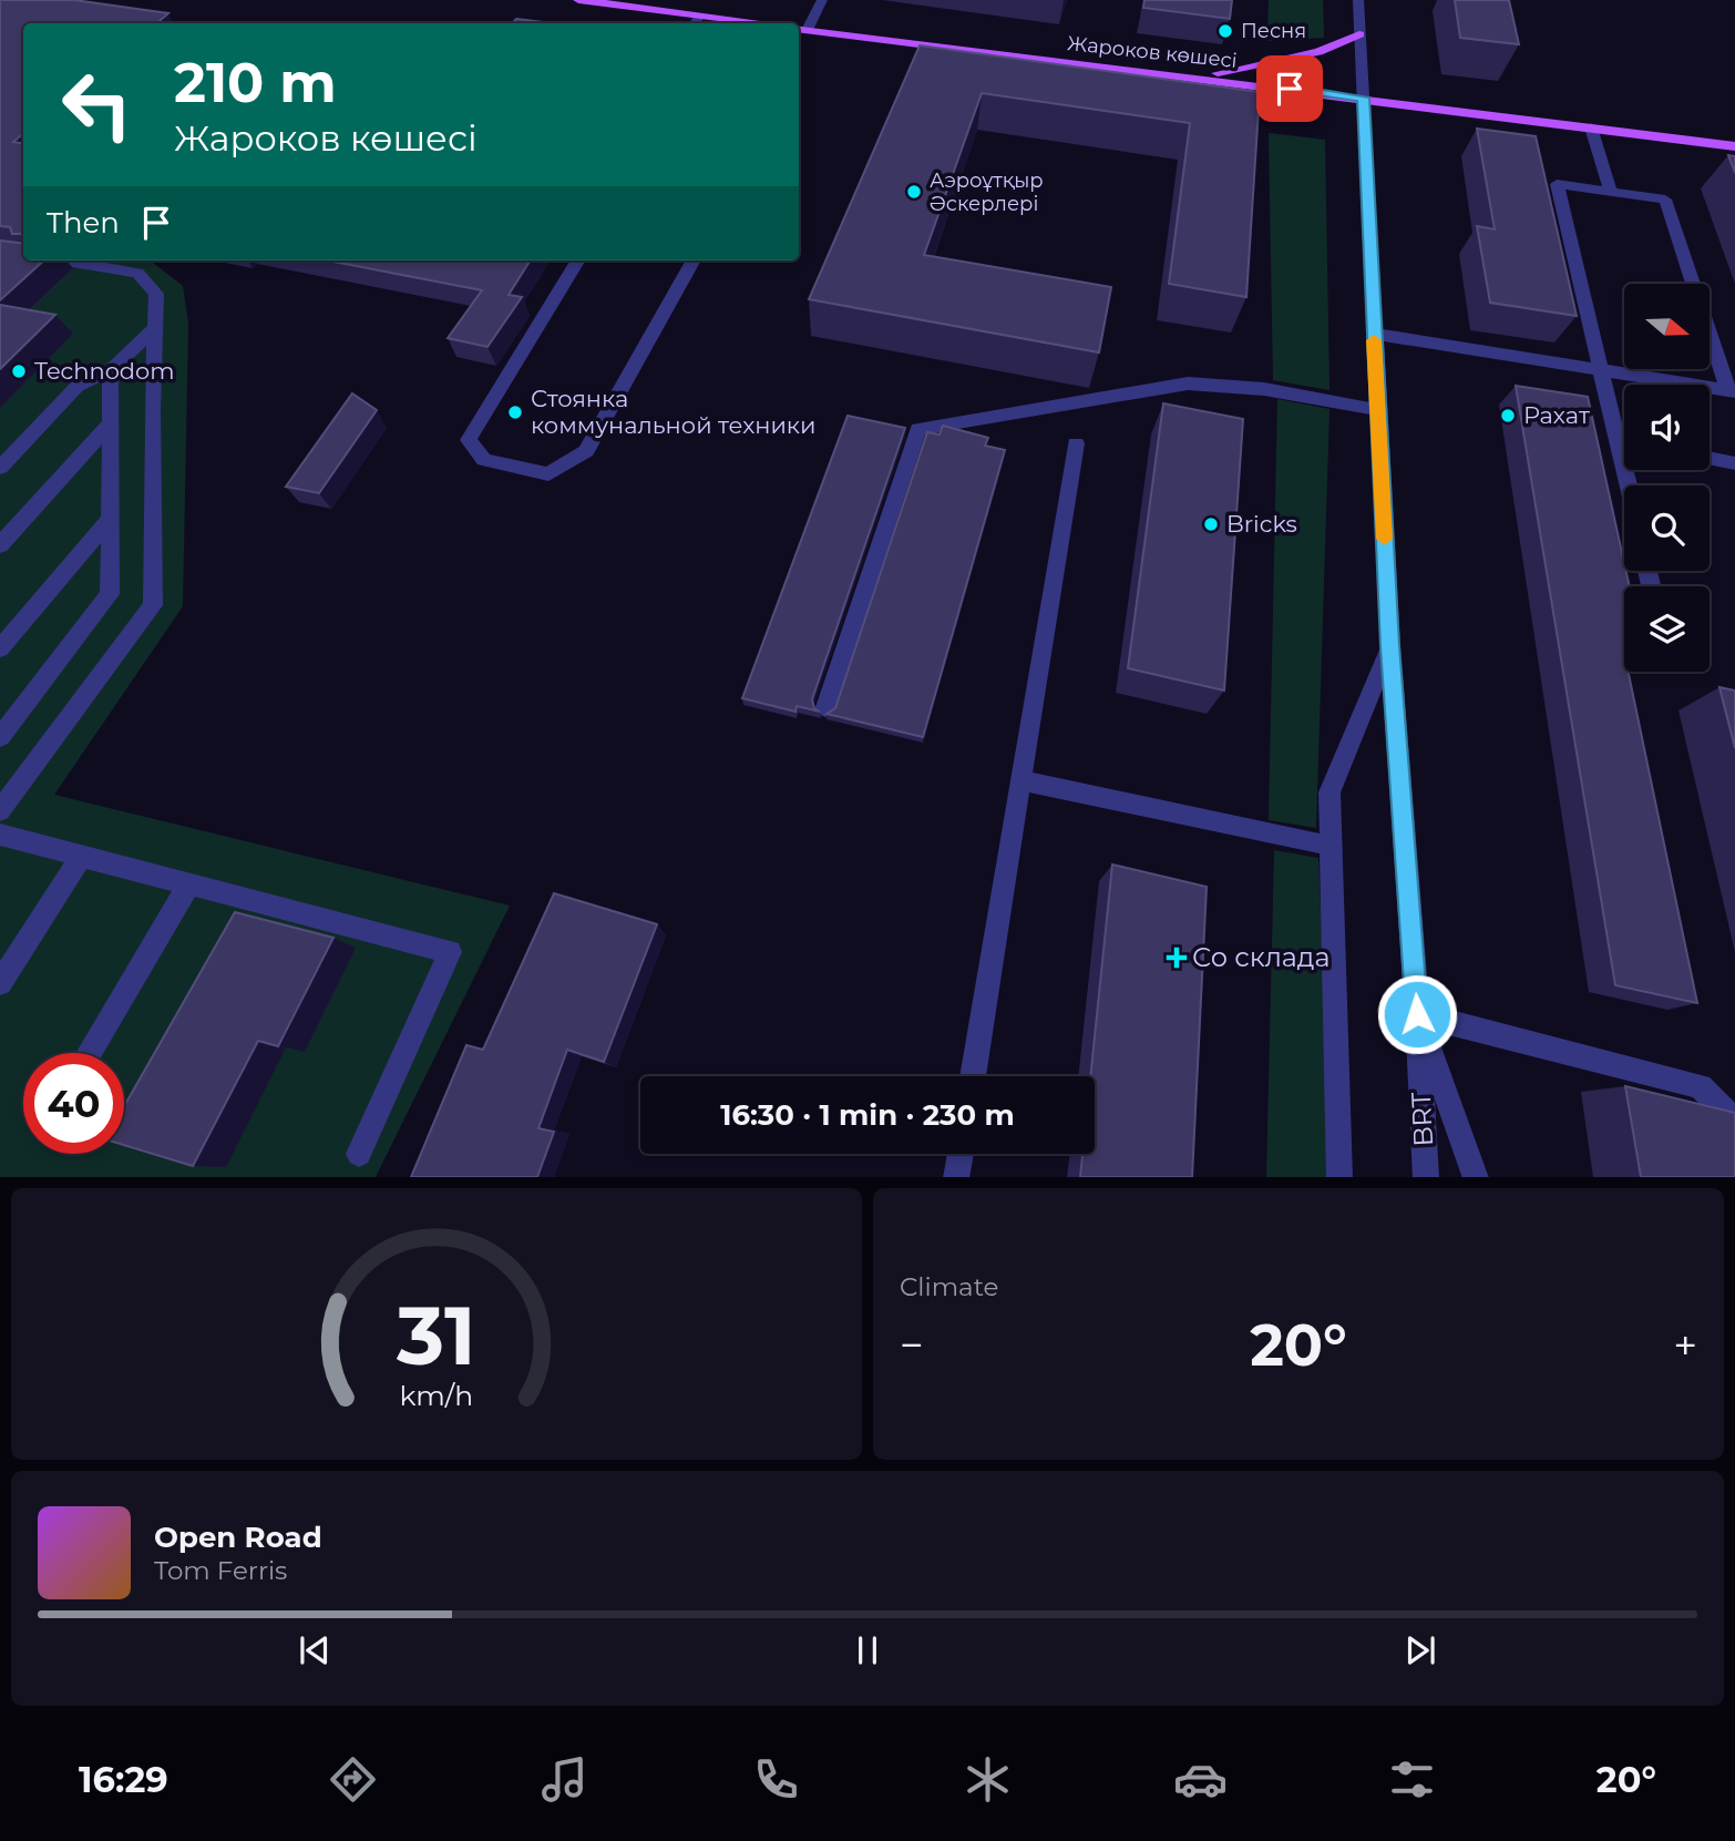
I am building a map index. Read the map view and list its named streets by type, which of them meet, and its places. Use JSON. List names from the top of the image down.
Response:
{
  "streets": {
    "main road": ["Жароков көшесі"],
    "street": ["BRT"]
  },
  "places": {
    "other": [
      "Песня",
      "Аэроұтқыр Әскерлері",
      "Technodom",
      "Стоянка коммунальной техники",
      "Рахат",
      "Bricks"
    ],
    "health": ["Со склада"]
  },
  "north": "right",
  "page": {
    "turn": ["210 m", "Жароков көшесі"],
    "then": "Then",
    "limit": "40",
    "trip": "16:30 · 1 min · 230 m",
    "tile": "Climate",
    "heat": ["−", "20°", "+"],
    "song": ["Open Road", "Tom Ferris"],
    "tabs": ["16:29", "20°"],
    "gauge": ["31", "km/h"]
  }
}
